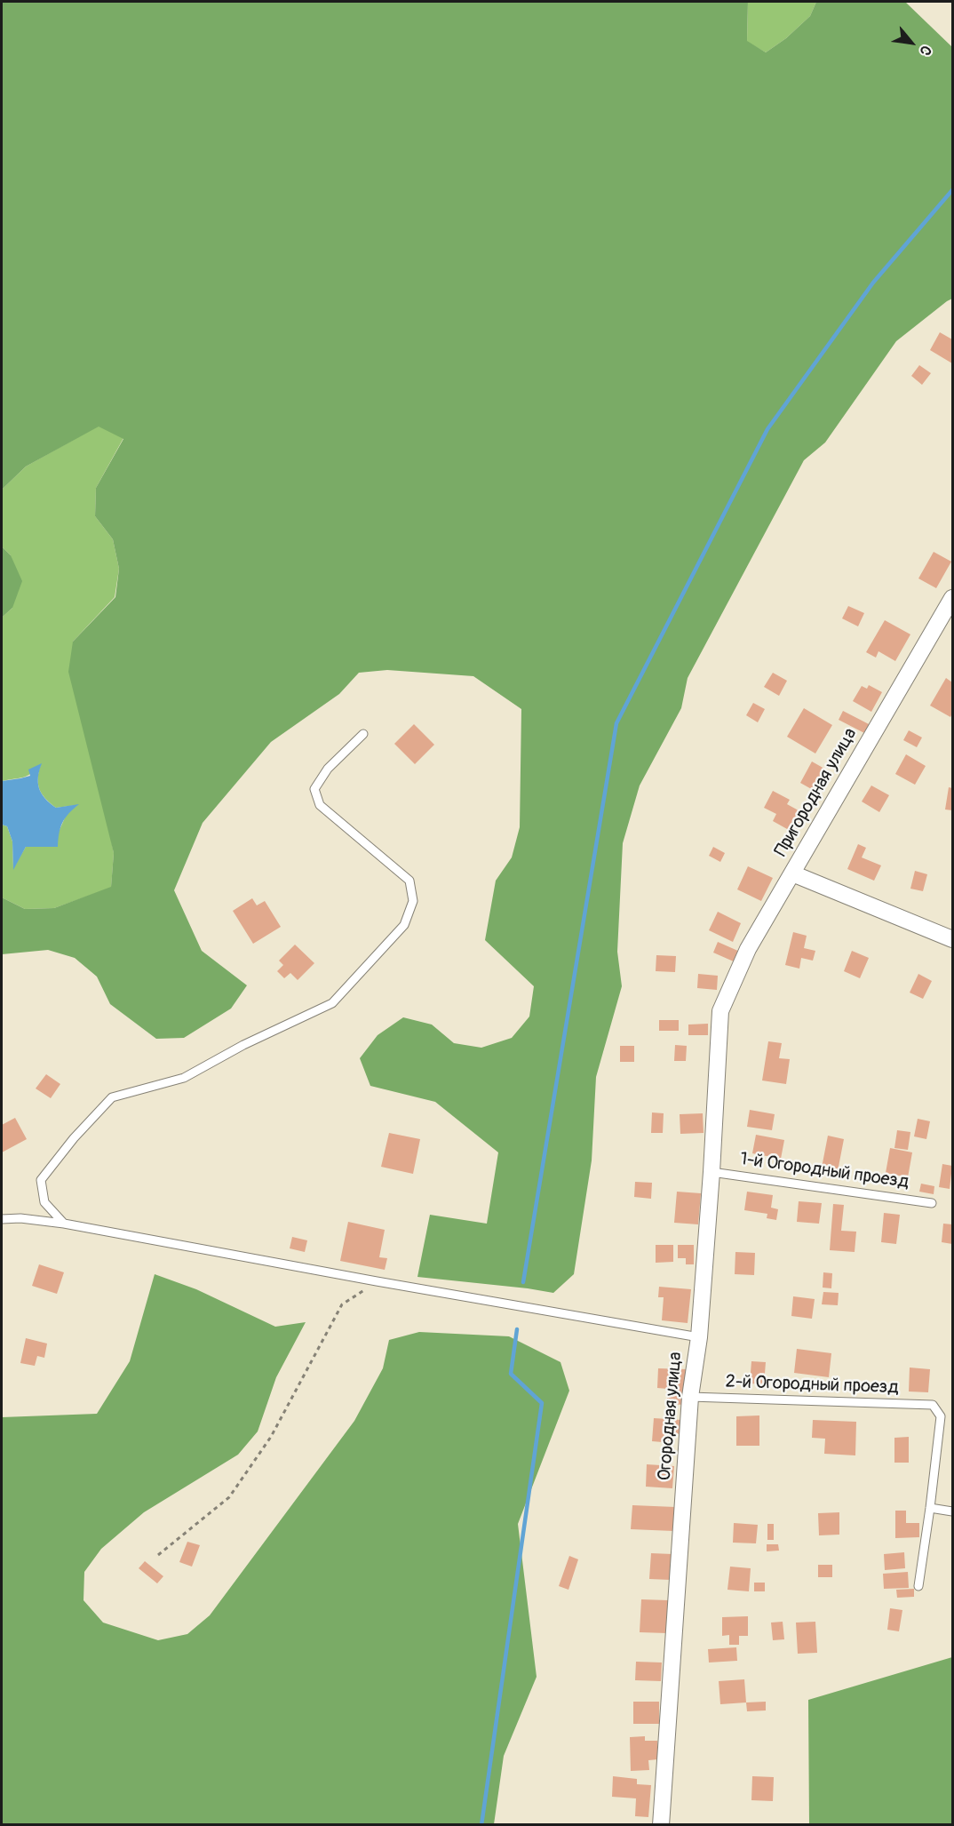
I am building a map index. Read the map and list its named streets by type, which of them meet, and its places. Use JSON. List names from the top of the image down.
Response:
{
  "streets": {
    "street": ["Пригородная улица", "Огородная улица"],
    "lane": ["1-й Огородный проезд", "2-й Огородный проезд"]
  },
  "crossings": [
    ["Пригородная улица", "Огородная улица"],
    ["1-й Огородный проезд", "Огородная улица"],
    ["2-й Огородный проезд", "Огородная улица"]
  ],
  "north": "bottom right"
}
